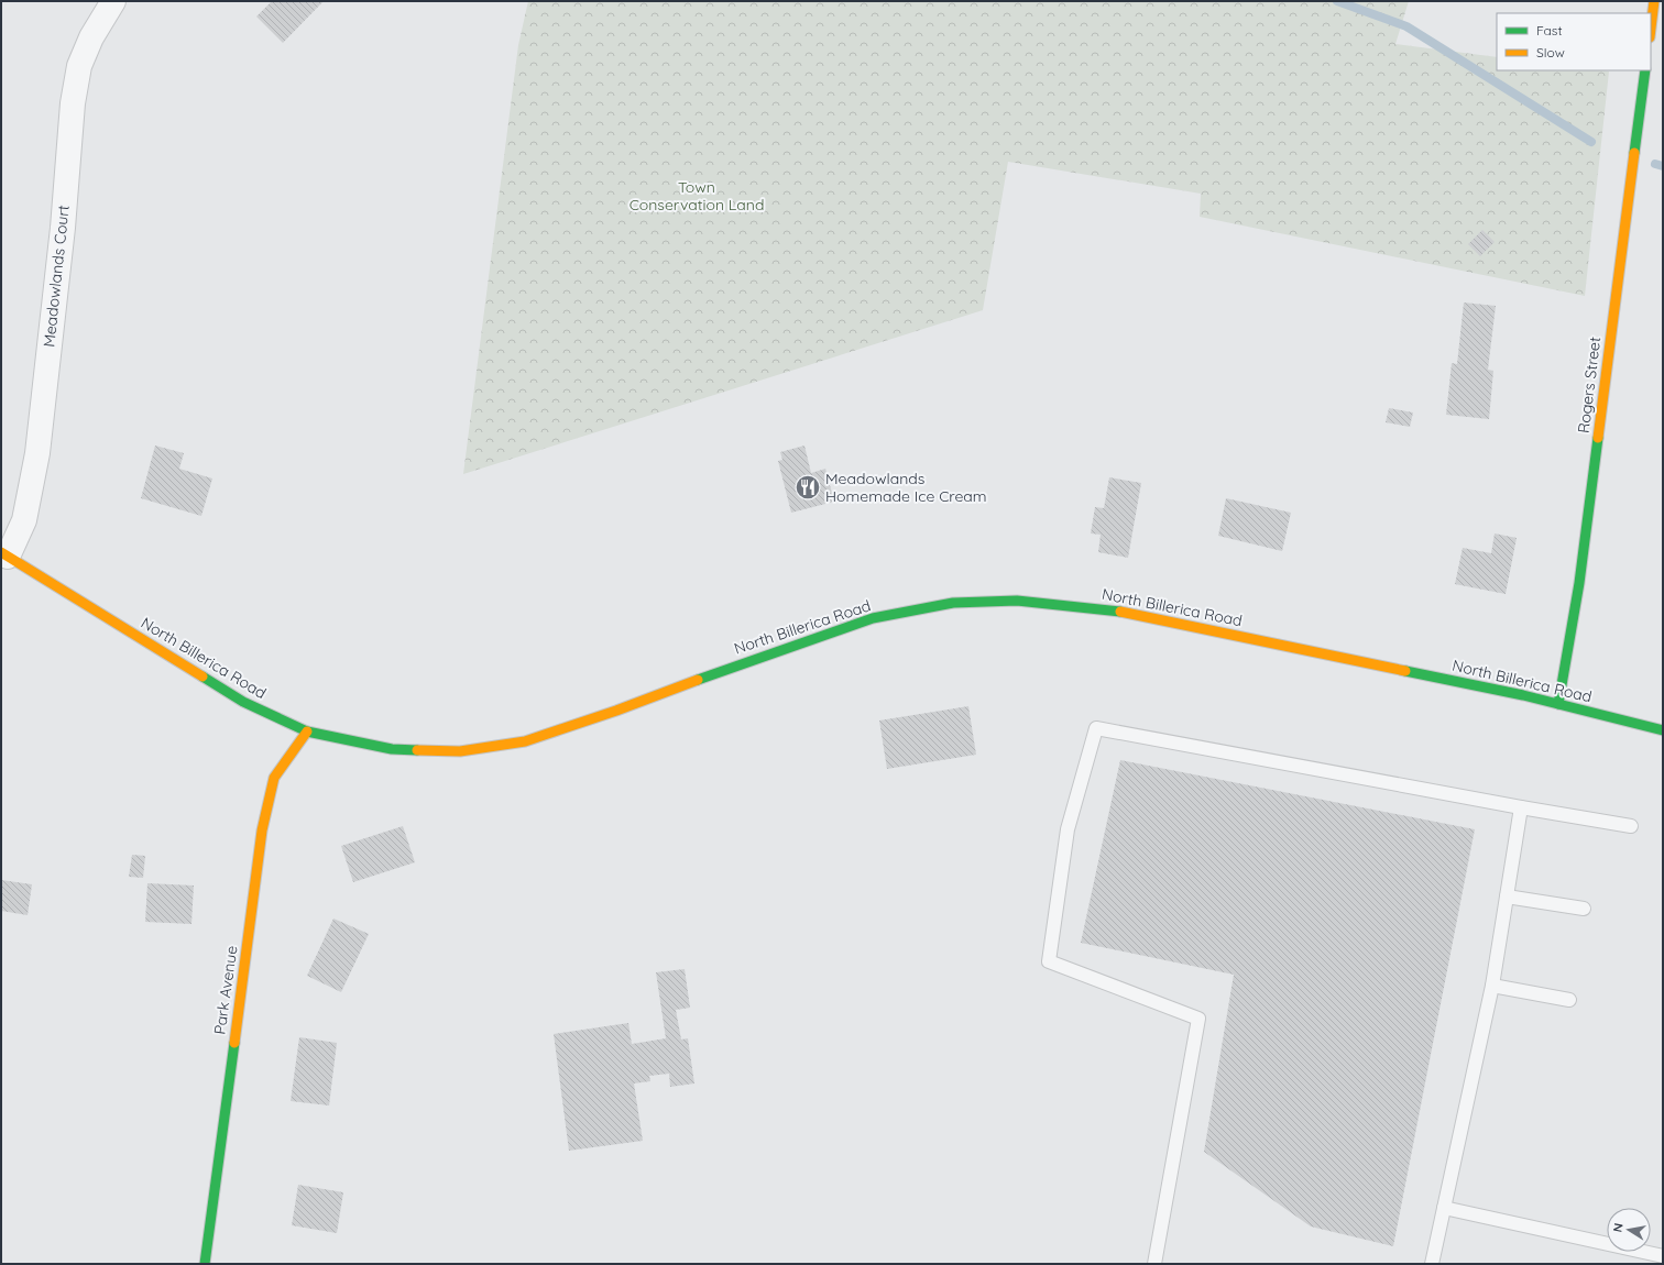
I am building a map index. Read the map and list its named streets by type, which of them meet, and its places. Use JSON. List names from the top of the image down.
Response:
{
  "streets": {
    "main road": ["Rogers Street", "North Billerica Road", "Park Avenue"],
    "street": ["Meadowlands Court"]
  },
  "crossings": [
    ["Meadowlands Court", "North Billerica Road"],
    ["Rogers Street", "North Billerica Road"],
    ["North Billerica Road", "Park Avenue"]
  ],
  "parks": ["Town Conservation Land"],
  "places": {
    "restaurant": ["Meadowlands Homemade Ice Cream"]
  },
  "legend": ["Fast", "Slow"],
  "north": "left"
}
